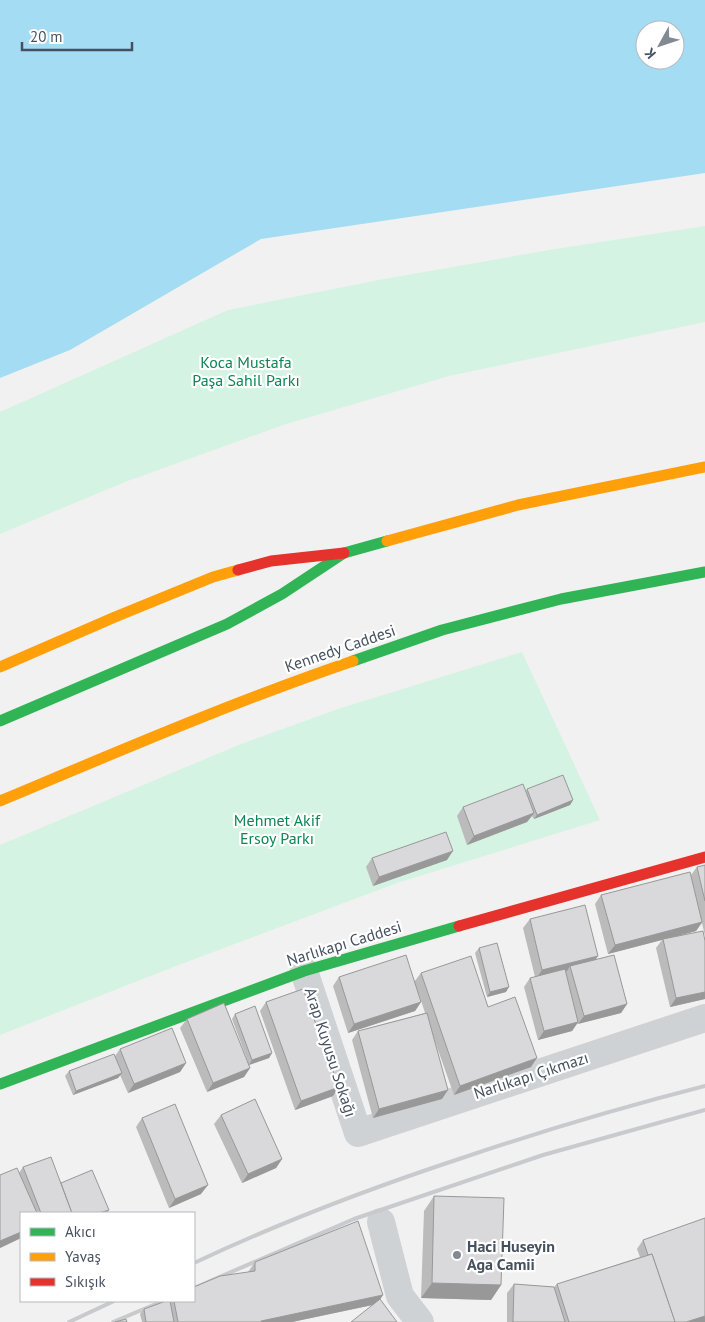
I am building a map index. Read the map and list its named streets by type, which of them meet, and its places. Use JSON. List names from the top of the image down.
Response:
{
  "streets": {
    "main road": ["Kennedy Caddesi", "Narlıkapı Caddesi"],
    "street": ["Arap Kuyusu Sokağı", "Narlıkapı Çıkmazı"]
  },
  "crossings": [
    ["Narlıkapı Caddesi", "Arap Kuyusu Sokağı"],
    ["Arap Kuyusu Sokağı", "Narlıkapı Çıkmazı"]
  ],
  "parks": ["Koca Mustafa Paşa Sahil Parkı", "Mehmet Akif Ersoy Parkı"],
  "places": ["Haci Huseyin Aga Camii"],
  "legend": ["Akıcı", "Yavaş", "Sıkışık"],
  "scale_bar": "20 m",
  "north": "bottom left"
}
